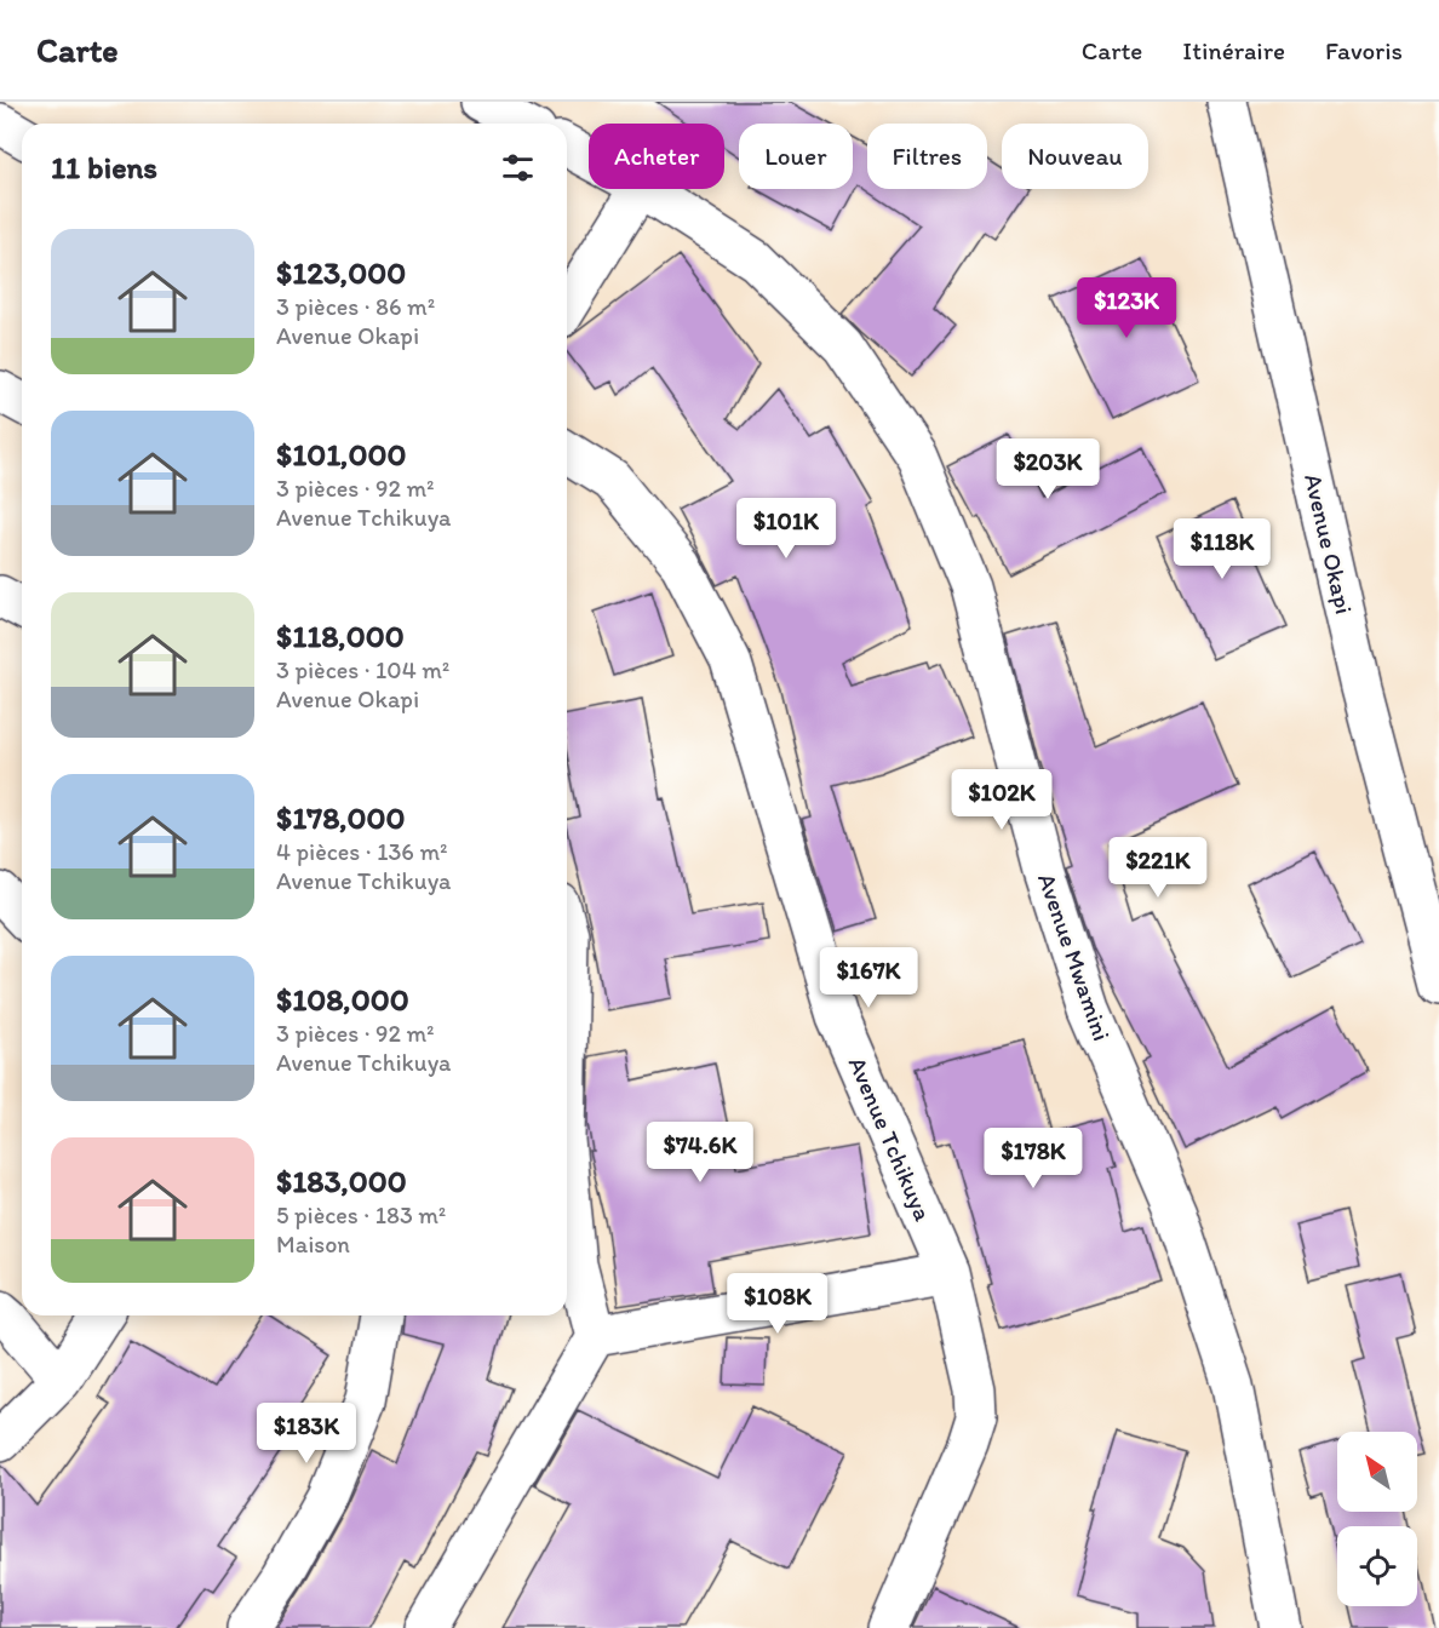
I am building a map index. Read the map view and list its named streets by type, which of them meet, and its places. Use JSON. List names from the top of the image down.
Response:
{
  "streets": {
    "street": ["Avenue Okapi", "Avenue Mwamini", "Avenue Tchikuya"]
  },
  "north": "top left",
  "page": {
    "header": "Carte",
    "nav": ["Carte", "Itinéraire", "Favoris"],
    "chip": [
      "Acheter",
      "Louer",
      "Filtres",
      "Nouveau"
    ],
    "heading": "11 biens",
    "list": [
      {
        "name": "$123,000",
        "note": "3 pièces · 86 m² · Avenue Okapi"
      },
      {
        "name": "$101,000",
        "note": "3 pièces · 92 m² · Avenue Tchikuya"
      },
      {
        "name": "$118,000",
        "note": "3 pièces · 104 m² · Avenue Okapi"
      },
      {
        "name": "$178,000",
        "note": "4 pièces · 136 m² · Avenue Tchikuya"
      },
      {
        "name": "$108,000",
        "note": "3 pièces · 92 m² · Avenue Tchikuya"
      },
      {
        "name": "$183,000",
        "note": "5 pièces · 183 m² · Maison"
      }
    ],
    "price": [
      "$123K",
      "$203K",
      "$101K",
      "$118K",
      "$102K",
      "$221K",
      "$167K",
      "$74.6K",
      "$178K",
      "$108K",
      "$183K"
    ]
  }
}
